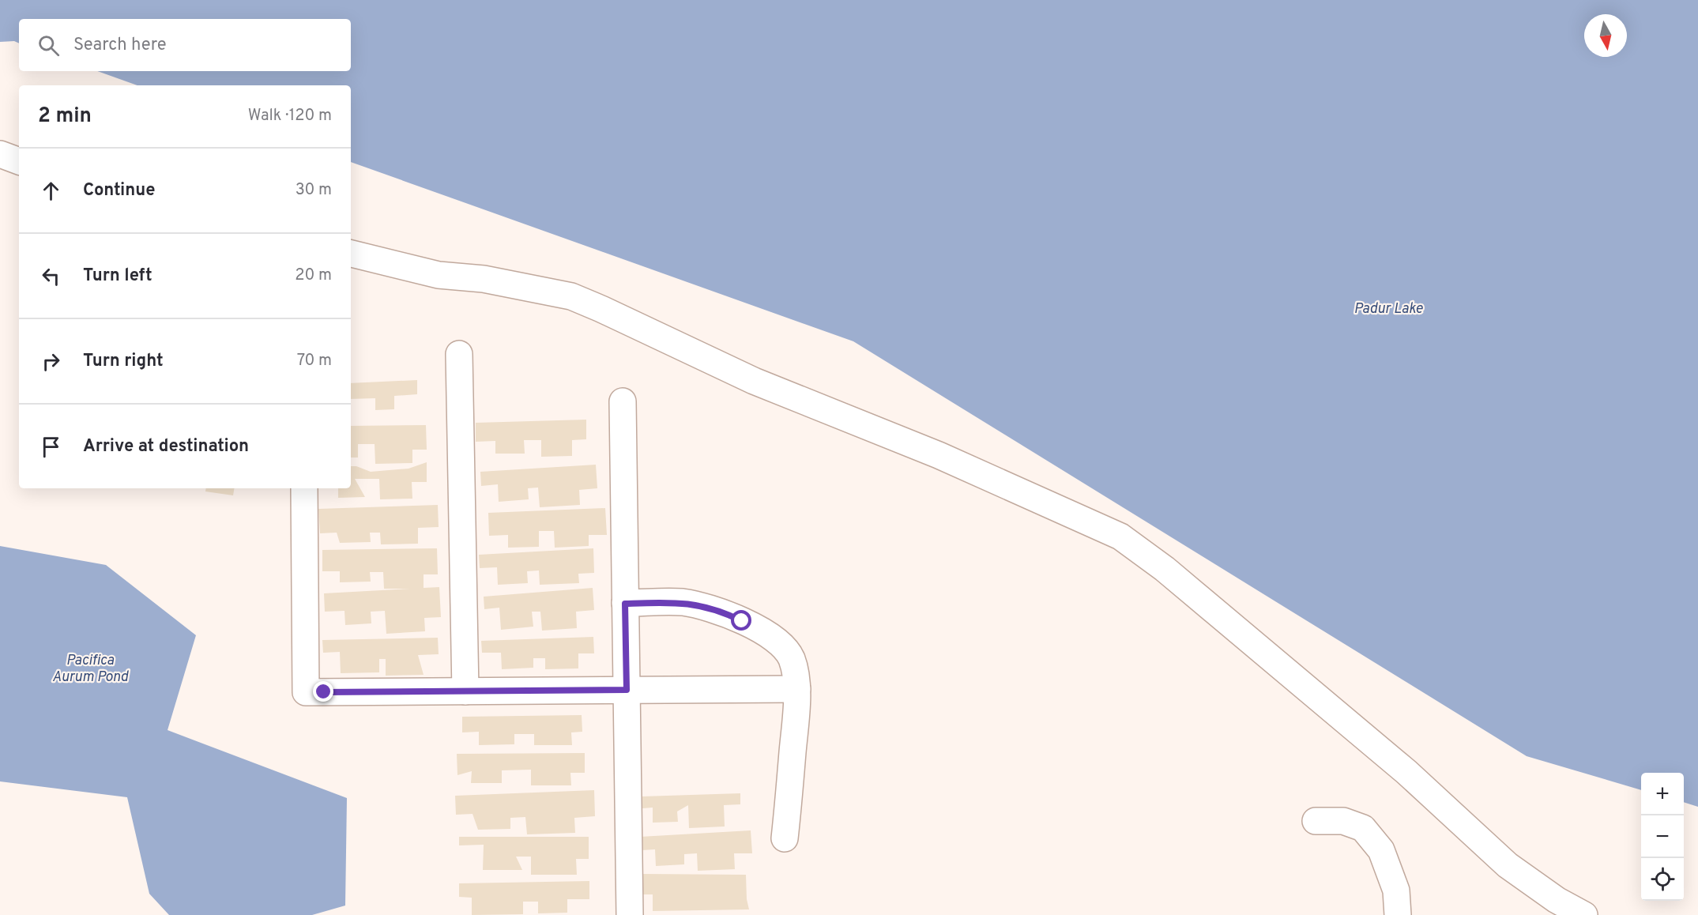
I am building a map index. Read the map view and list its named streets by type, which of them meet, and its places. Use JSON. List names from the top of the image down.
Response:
{
  "water": ["Padur Lake", "Pacifica Aurum Pond"],
  "north": "bottom",
  "page": {
    "search": "Search here",
    "heading": ["2 min", "Walk · 120 m"],
    "list": [
      ["Continue", "30 m"],
      ["Turn left", "20 m"],
      ["Turn right", "70 m"],
      "Arrive at destination"
    ],
    "map_buttons": ["+", "−"]
  }
}
